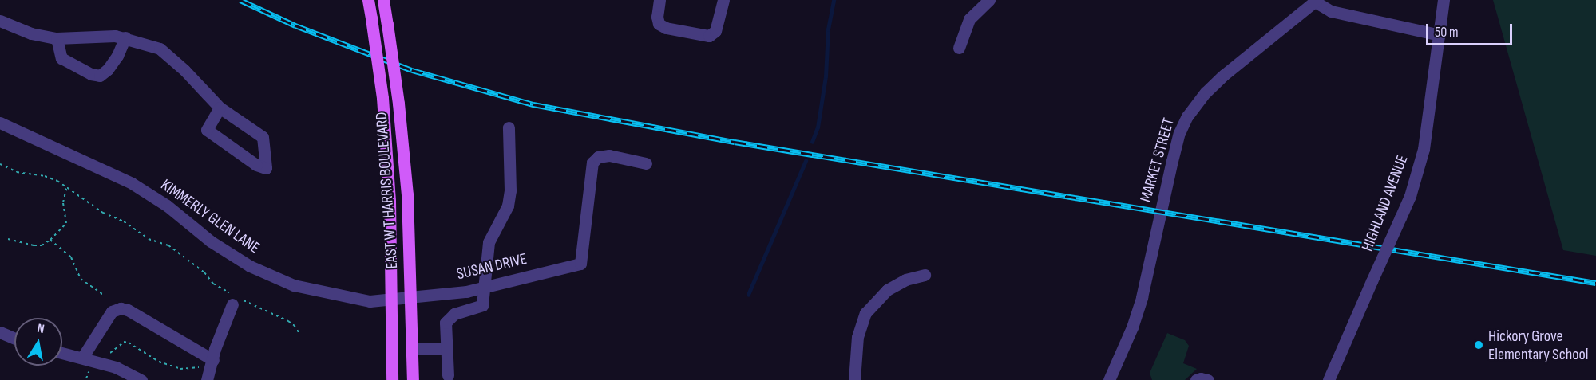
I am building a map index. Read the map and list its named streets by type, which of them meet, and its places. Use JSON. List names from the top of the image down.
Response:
{
  "streets": {
    "main road": ["EAST W T HARRIS BOULEVARD"],
    "street": [
      "MARKET STREET",
      "HIGHLAND AVENUE",
      "KIMMERLY GLEN LANE",
      "SUSAN DRIVE"
    ]
  },
  "crossings": [
    ["EAST W T HARRIS BOULEVARD", "KIMMERLY GLEN LANE"],
    ["EAST W T HARRIS BOULEVARD", "SUSAN DRIVE"],
    ["KIMMERLY GLEN LANE", "SUSAN DRIVE"]
  ],
  "places": ["Hickory Grove Elementary School"],
  "scale_bar": "50 m",
  "north": "top"
}
